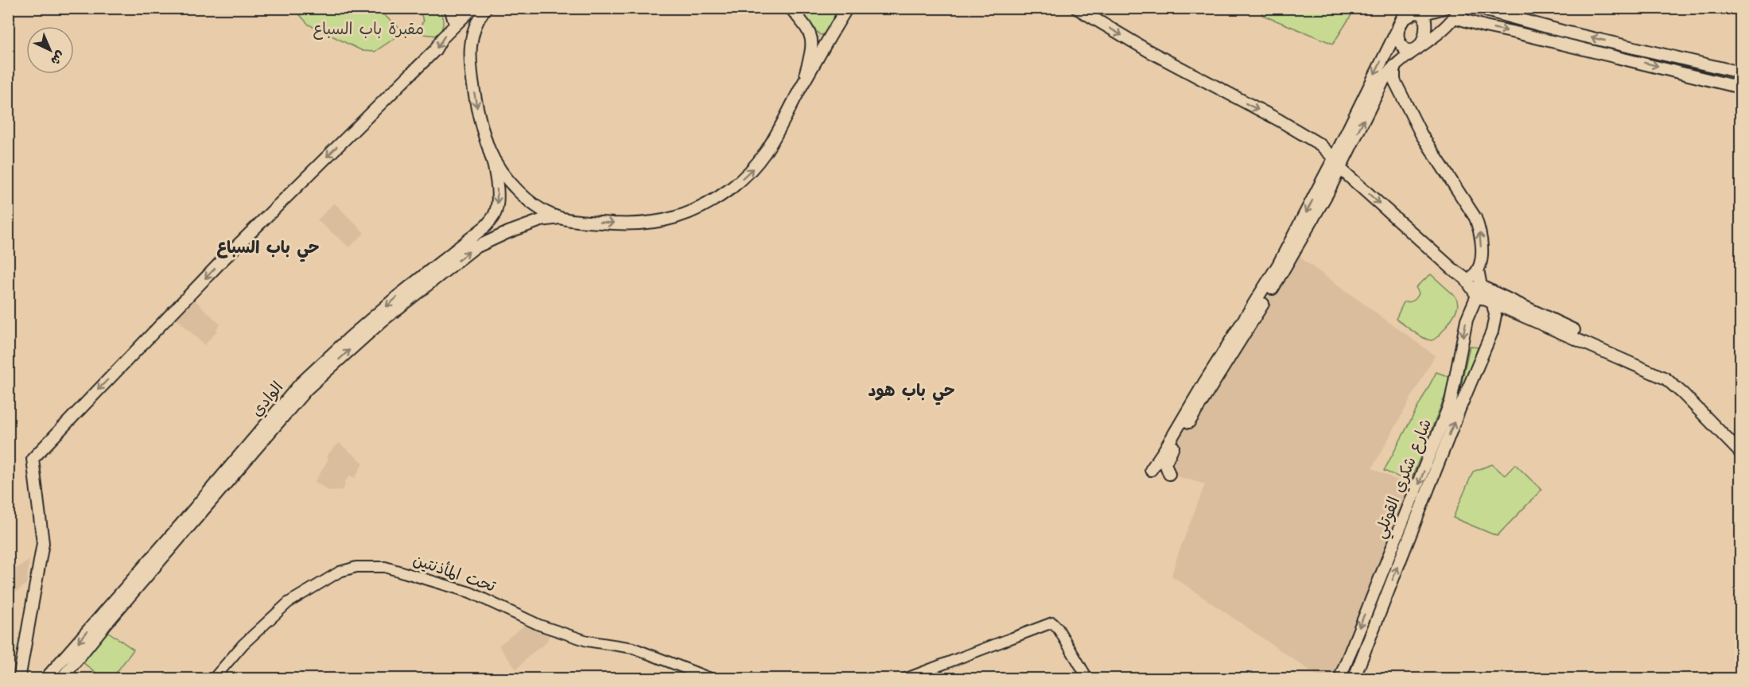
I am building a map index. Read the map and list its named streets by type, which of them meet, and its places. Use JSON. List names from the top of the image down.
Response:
{
  "streets": {
    "main road": ["الوادي", "شارع شكري القوتلي"],
    "street": ["تحت المأذنتين"]
  },
  "districts": ["حي باب السباع", "حي باب هود"],
  "parks": ["مقبرة باب السباع"],
  "north": "bottom right"
}
